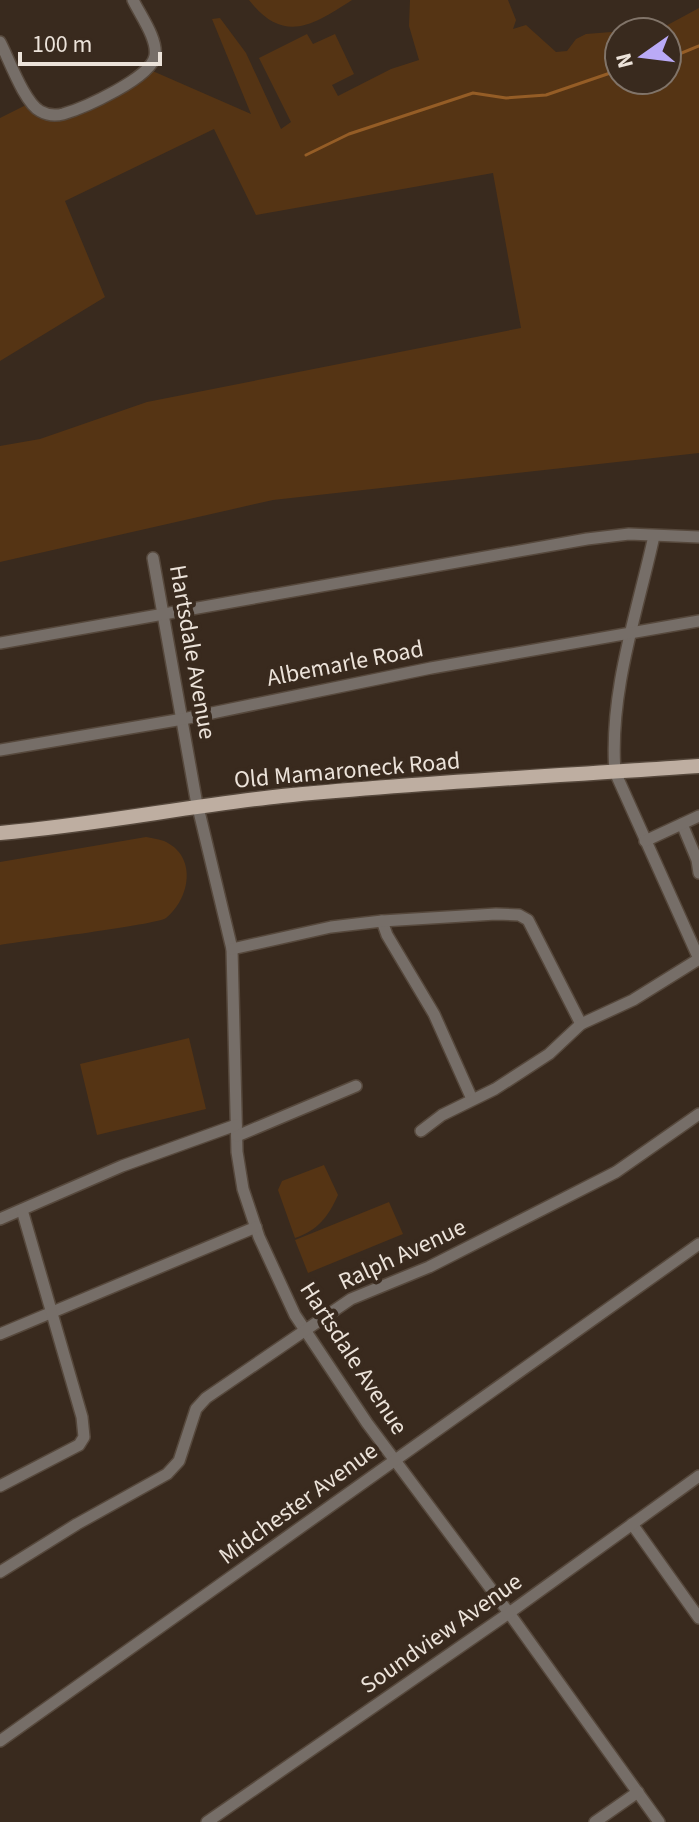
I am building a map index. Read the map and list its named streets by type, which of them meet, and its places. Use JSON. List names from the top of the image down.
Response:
{
  "streets": {
    "main road": ["Old Mamaroneck Road"],
    "street": [
      "Hartsdale Avenue",
      "Albemarle Road",
      "Ralph Avenue",
      "Midchester Avenue",
      "Soundview Avenue"
    ]
  },
  "crossings": [
    ["Hartsdale Avenue", "Albemarle Road"],
    ["Hartsdale Avenue", "Old Mamaroneck Road"],
    ["Hartsdale Avenue", "Ralph Avenue"],
    ["Hartsdale Avenue", "Midchester Avenue"],
    ["Hartsdale Avenue", "Soundview Avenue"]
  ],
  "scale_bar": "100 m",
  "north": "left"
}
